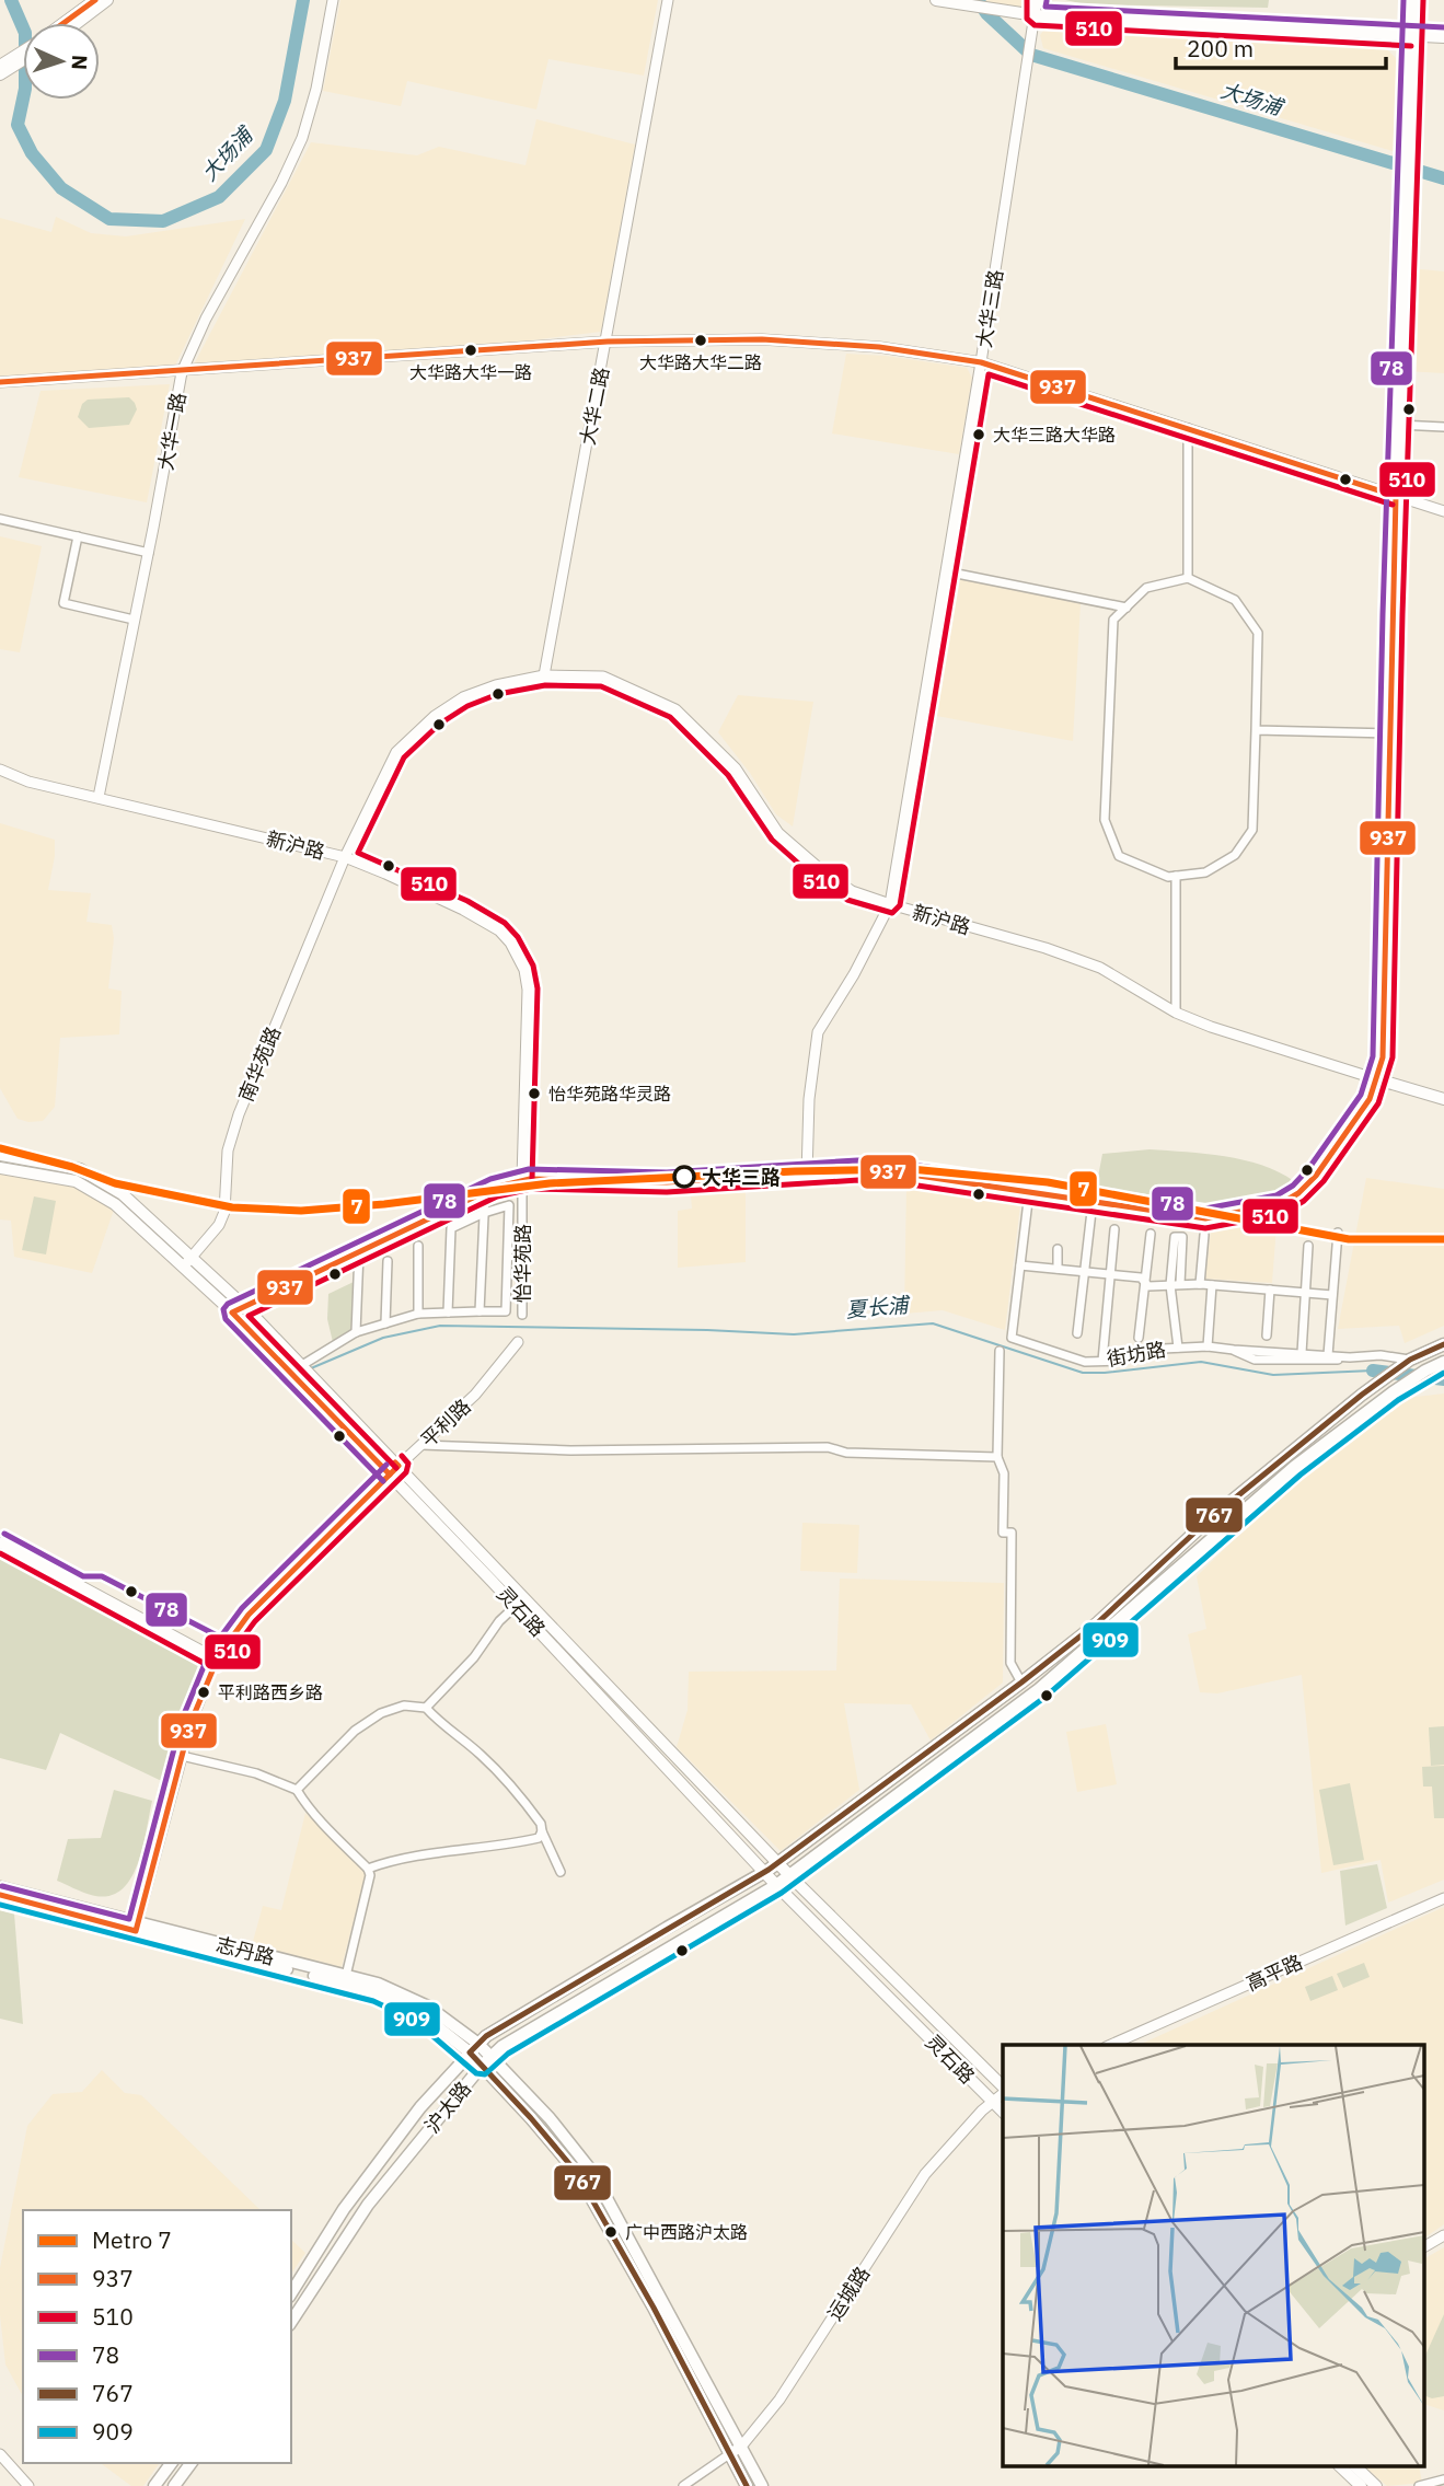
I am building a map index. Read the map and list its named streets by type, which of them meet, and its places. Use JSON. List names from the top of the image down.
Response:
{
  "streets": {
    "main road": [
      "新沪路",
      "灵石路",
      "志丹路",
      "沪太路"
    ],
    "street": [
      "大华三路",
      "大华二路",
      "大华一路",
      "南华苑路",
      "怡华苑路",
      "街坊路",
      "平利路",
      "高平路",
      "运城路"
    ]
  },
  "crossings": [
    ["大华三路", "新沪路"],
    ["大华二路", "新沪路"],
    ["大华一路", "新沪路"],
    ["新沪路", "南华苑路"],
    ["新沪路", "怡华苑路"],
    ["南华苑路", "怡华苑路"],
    ["南华苑路", "灵石路"],
    ["街坊路", "沪太路"],
    ["平利路", "灵石路"],
    ["平利路", "志丹路"],
    ["灵石路", "沪太路"],
    ["灵石路", "运城路"],
    ["志丹路", "沪太路"]
  ],
  "water": ["大场浦", "夏长浦"],
  "places": [
    "大华路大华二路",
    "大华路大华一路",
    "大华三路大华路",
    "怡华苑路华灵路",
    "大华三路",
    "平利路西乡路",
    "广中西路沪太路"
  ],
  "lines": [
    "transit line 937",
    "transit line 510",
    "transit line 78",
    "metro line 7",
    "transit line 767",
    "transit line 909"
  ],
  "legend": [
    "Metro 7",
    "937",
    "510",
    "78",
    "767",
    "909"
  ],
  "scale_bar": "200 m",
  "north": "right"
}
